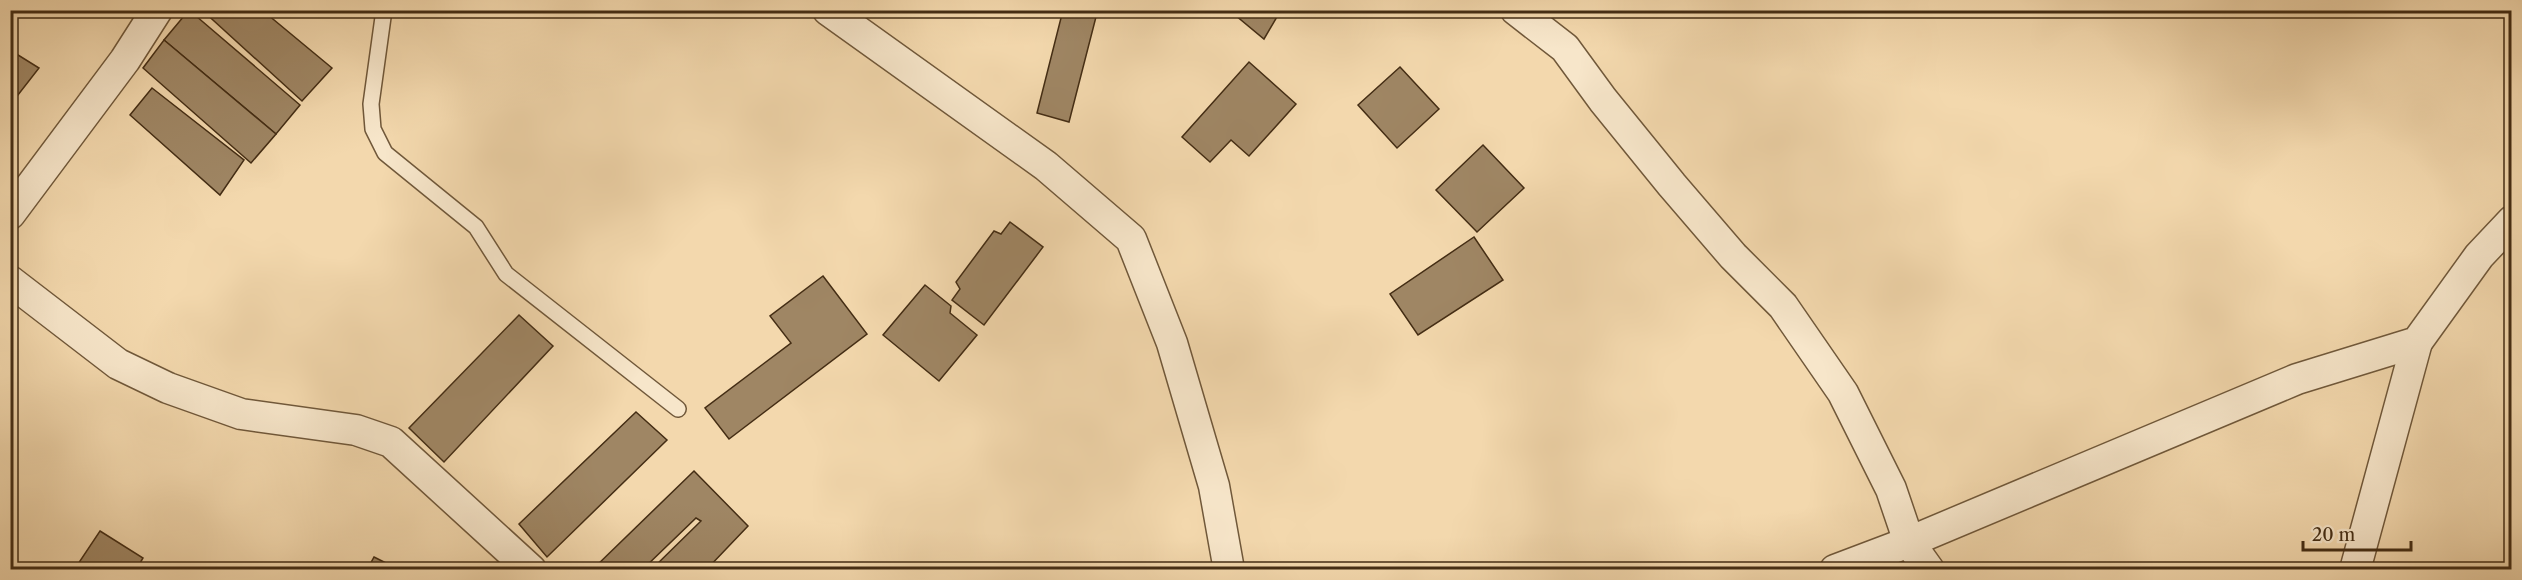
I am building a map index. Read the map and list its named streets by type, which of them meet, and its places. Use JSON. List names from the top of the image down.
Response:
{
  "scale_bar": "20 m"
}
